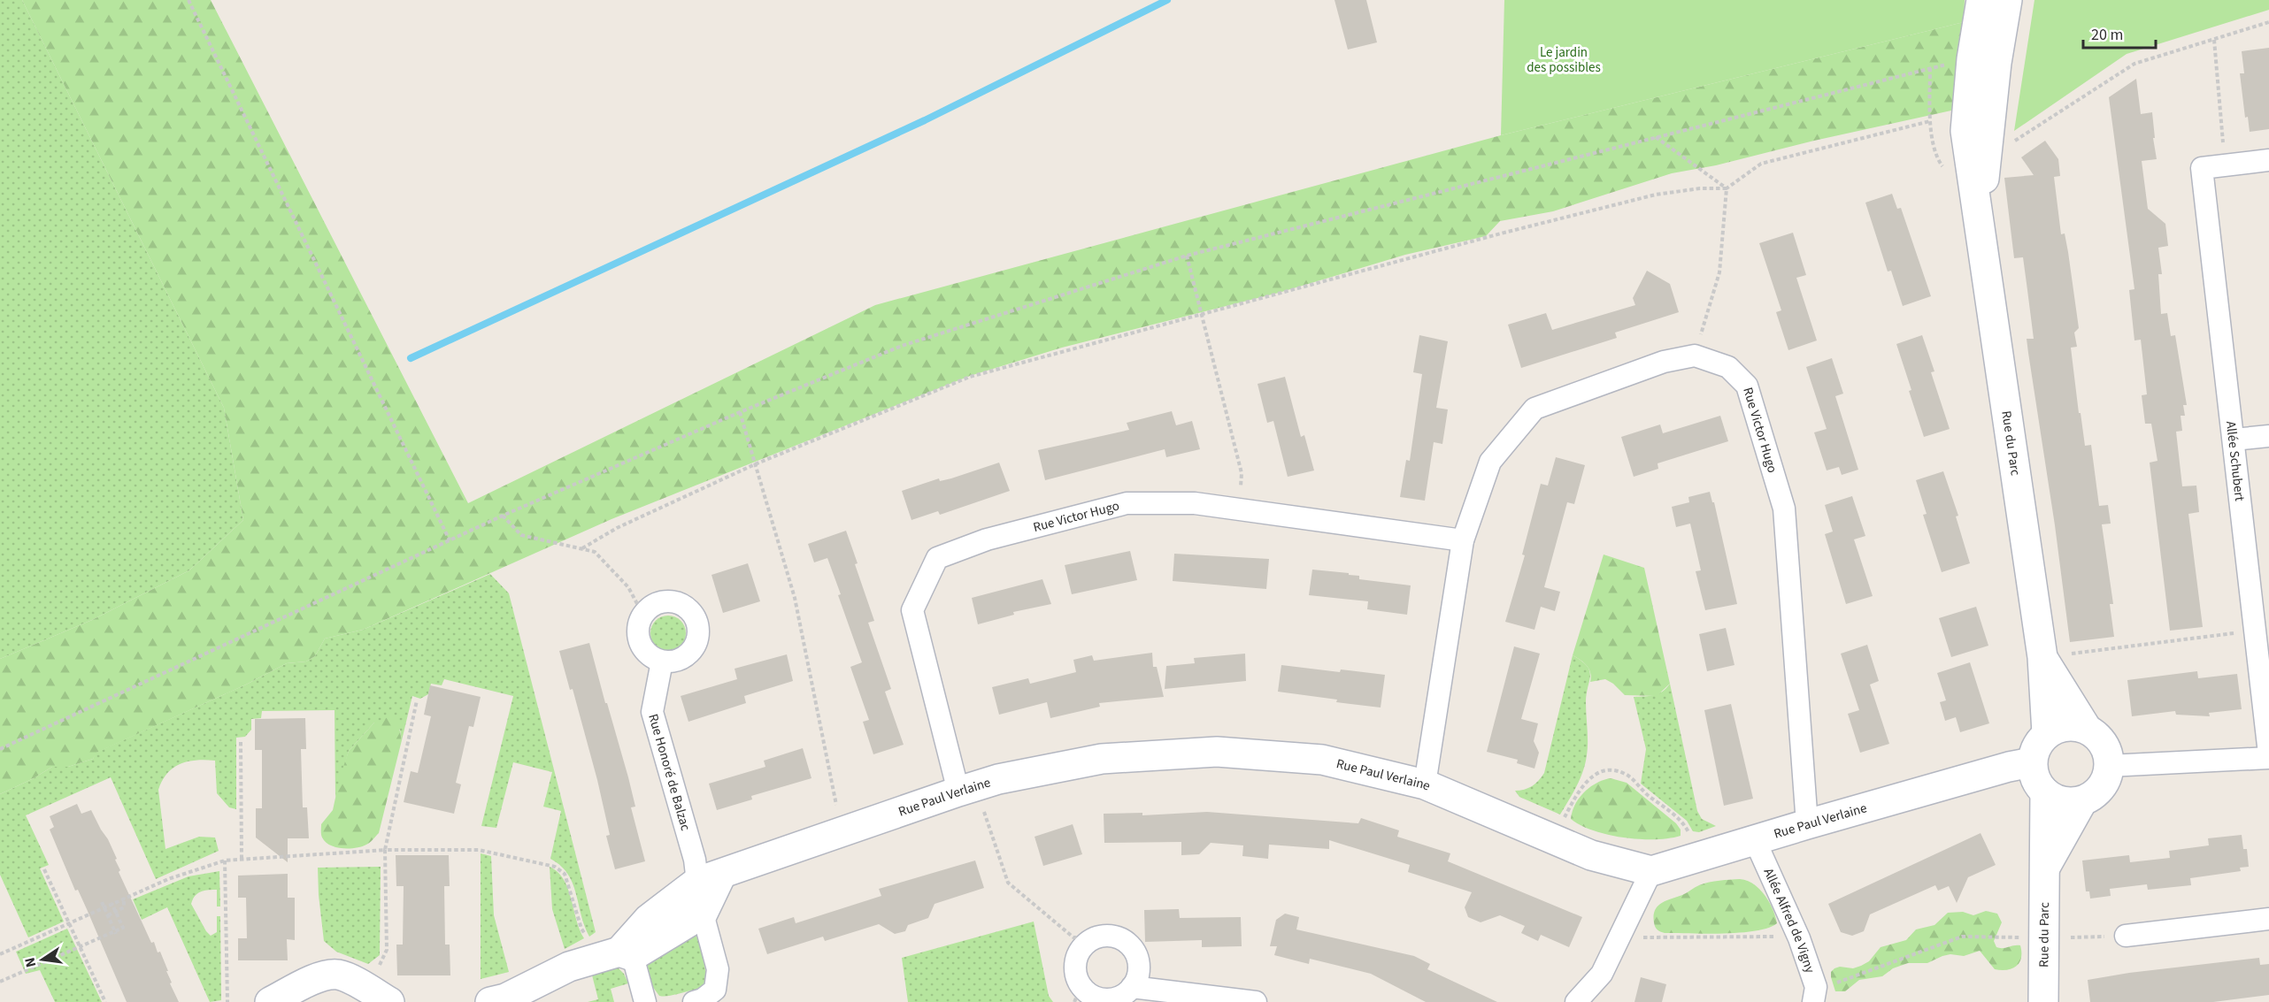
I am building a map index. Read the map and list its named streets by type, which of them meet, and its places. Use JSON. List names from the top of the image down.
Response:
{
  "streets": {
    "street": [
      "Rue Victor Hugo",
      "Rue du Parc",
      "Allée Schubert",
      "Rue Honoré de Balzac",
      "Rue Paul Verlaine",
      "Allée Alfred de Vigny"
    ]
  },
  "crossings": [
    ["Rue Victor Hugo", "Rue Paul Verlaine"],
    ["Rue du Parc", "Rue Paul Verlaine"],
    ["Rue Honoré de Balzac", "Rue Paul Verlaine"],
    ["Rue Paul Verlaine", "Allée Alfred de Vigny"]
  ],
  "parks": ["Le jardin des possibles"],
  "scale_bar": "20 m",
  "north": "left"
}
